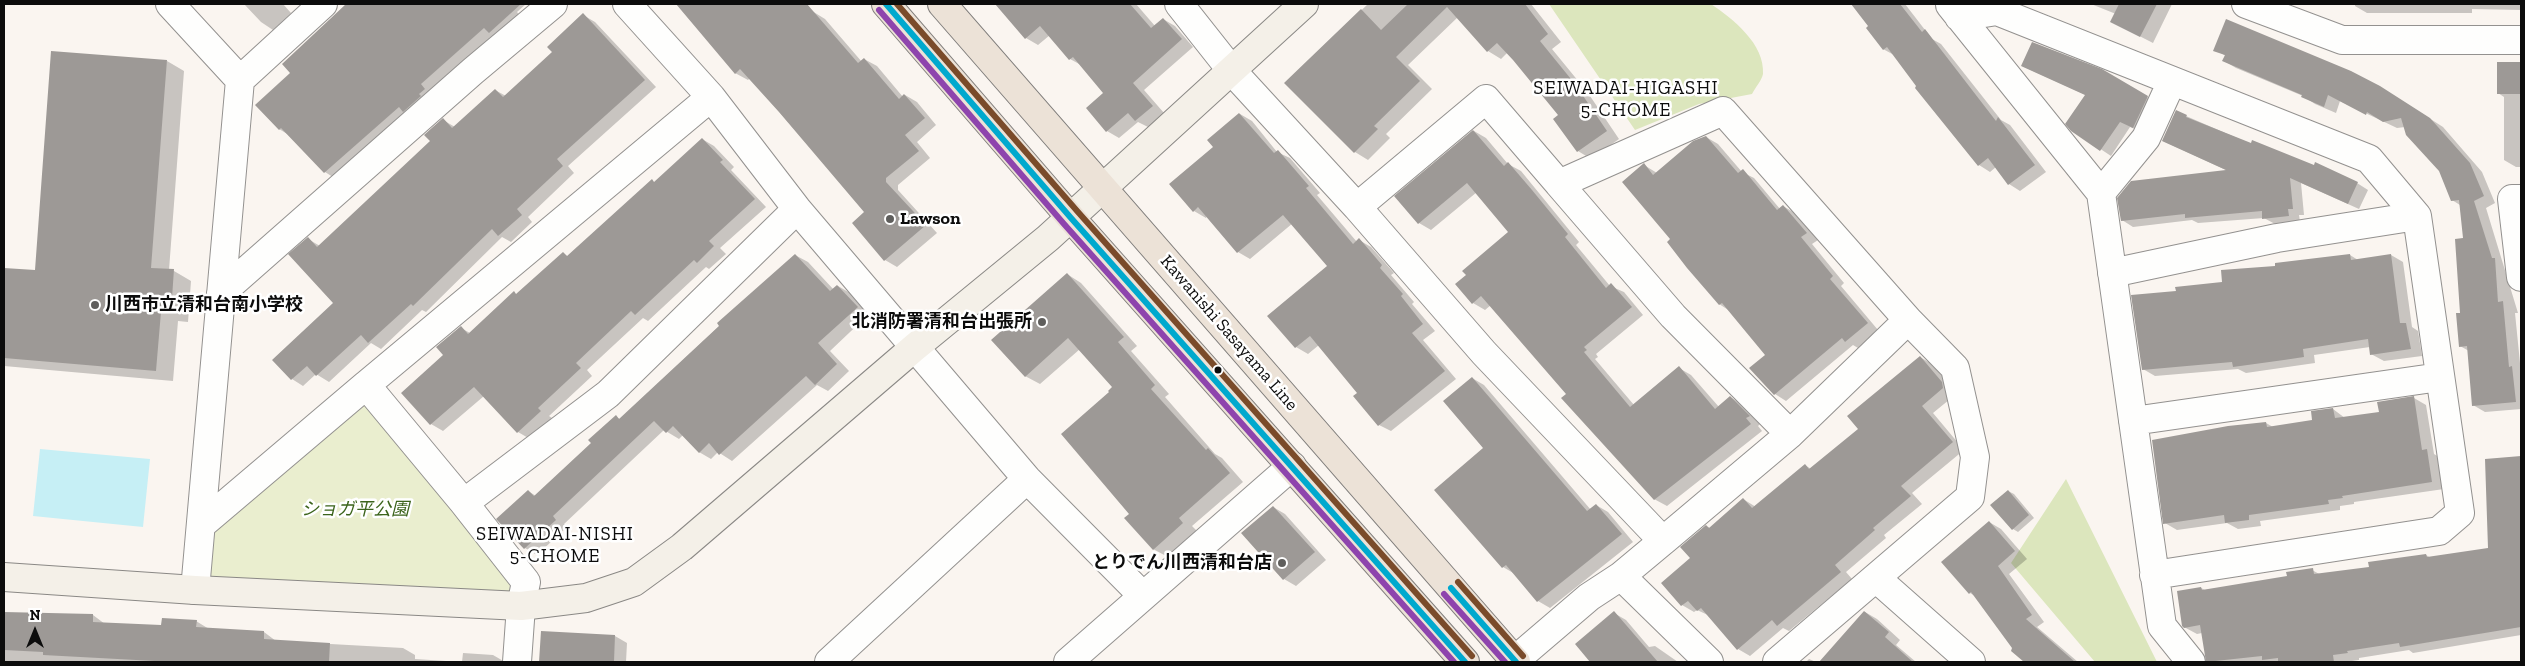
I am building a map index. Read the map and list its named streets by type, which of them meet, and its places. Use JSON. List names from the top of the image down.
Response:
{
  "streets": {
    "main road": ["Kawanishi Sasayama Line"]
  },
  "districts": ["SEIWADAI-HIGASHI 5-CHOME", "SEIWADAI-NISHI 5-CHOME"],
  "parks": ["ショガ平公園"],
  "places": [
    "Lawson",
    "川西市立清和台南小学校",
    "北消防署清和台出張所",
    "とりでん川西清和台店"
  ],
  "north": "top"
}
